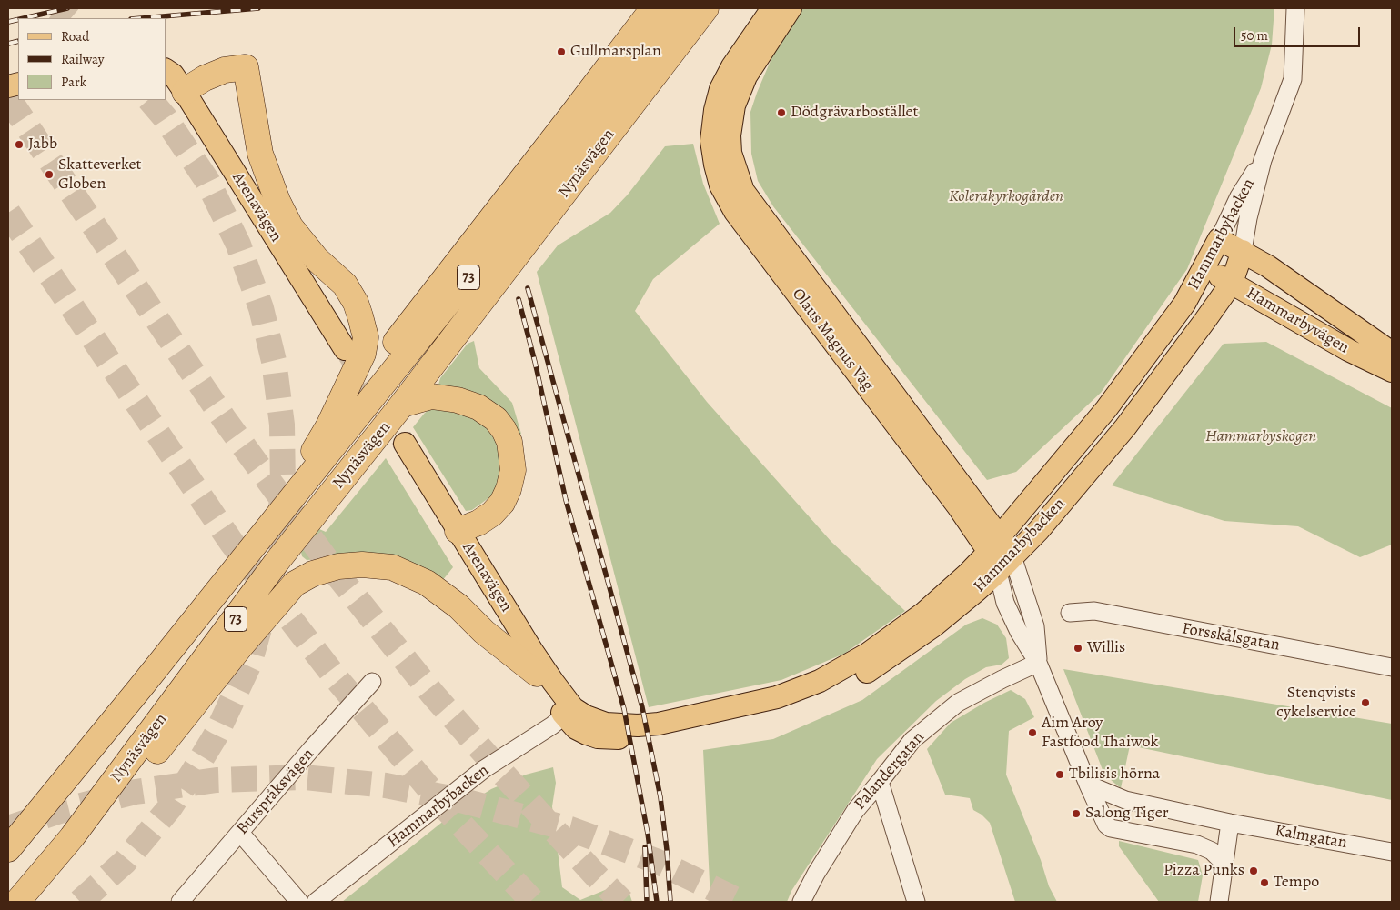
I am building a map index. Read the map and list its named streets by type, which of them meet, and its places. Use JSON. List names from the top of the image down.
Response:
{
  "streets": {
    "highway": ["Nynäsvägen", "73"],
    "main road": [
      "Arenavägen",
      "Hammarbybacken",
      "Hammarbyvägen",
      "Olaus Magnus Väg"
    ],
    "street": [
      "Forsskålsgatan",
      "Palandergatan",
      "Burspråksvägen",
      "Kalmgatan"
    ]
  },
  "crossings": [
    ["Arenavägen", "Hammarbybacken"],
    ["Hammarbybacken", "Hammarbyvägen"],
    ["Hammarbybacken", "Olaus Magnus Väg"],
    ["Olaus Magnus Väg", "Palandergatan"]
  ],
  "parks": ["Kolerakyrkogården", "Hammarbyskogen"],
  "places": [
    "Gullmarsplan",
    "Dödgrävarbostället",
    "Jabb",
    "Skatteverket Globen",
    "Willis",
    "Stenqvists cykelservice",
    "Aim Aroy Fastfood Thaiwok",
    "Tbilisis hörna",
    "Salong Tiger",
    "Pizza Punks",
    "Tempo"
  ],
  "legend": ["Road", "Railway", "Park"],
  "scale_bar": "50 m"
}
